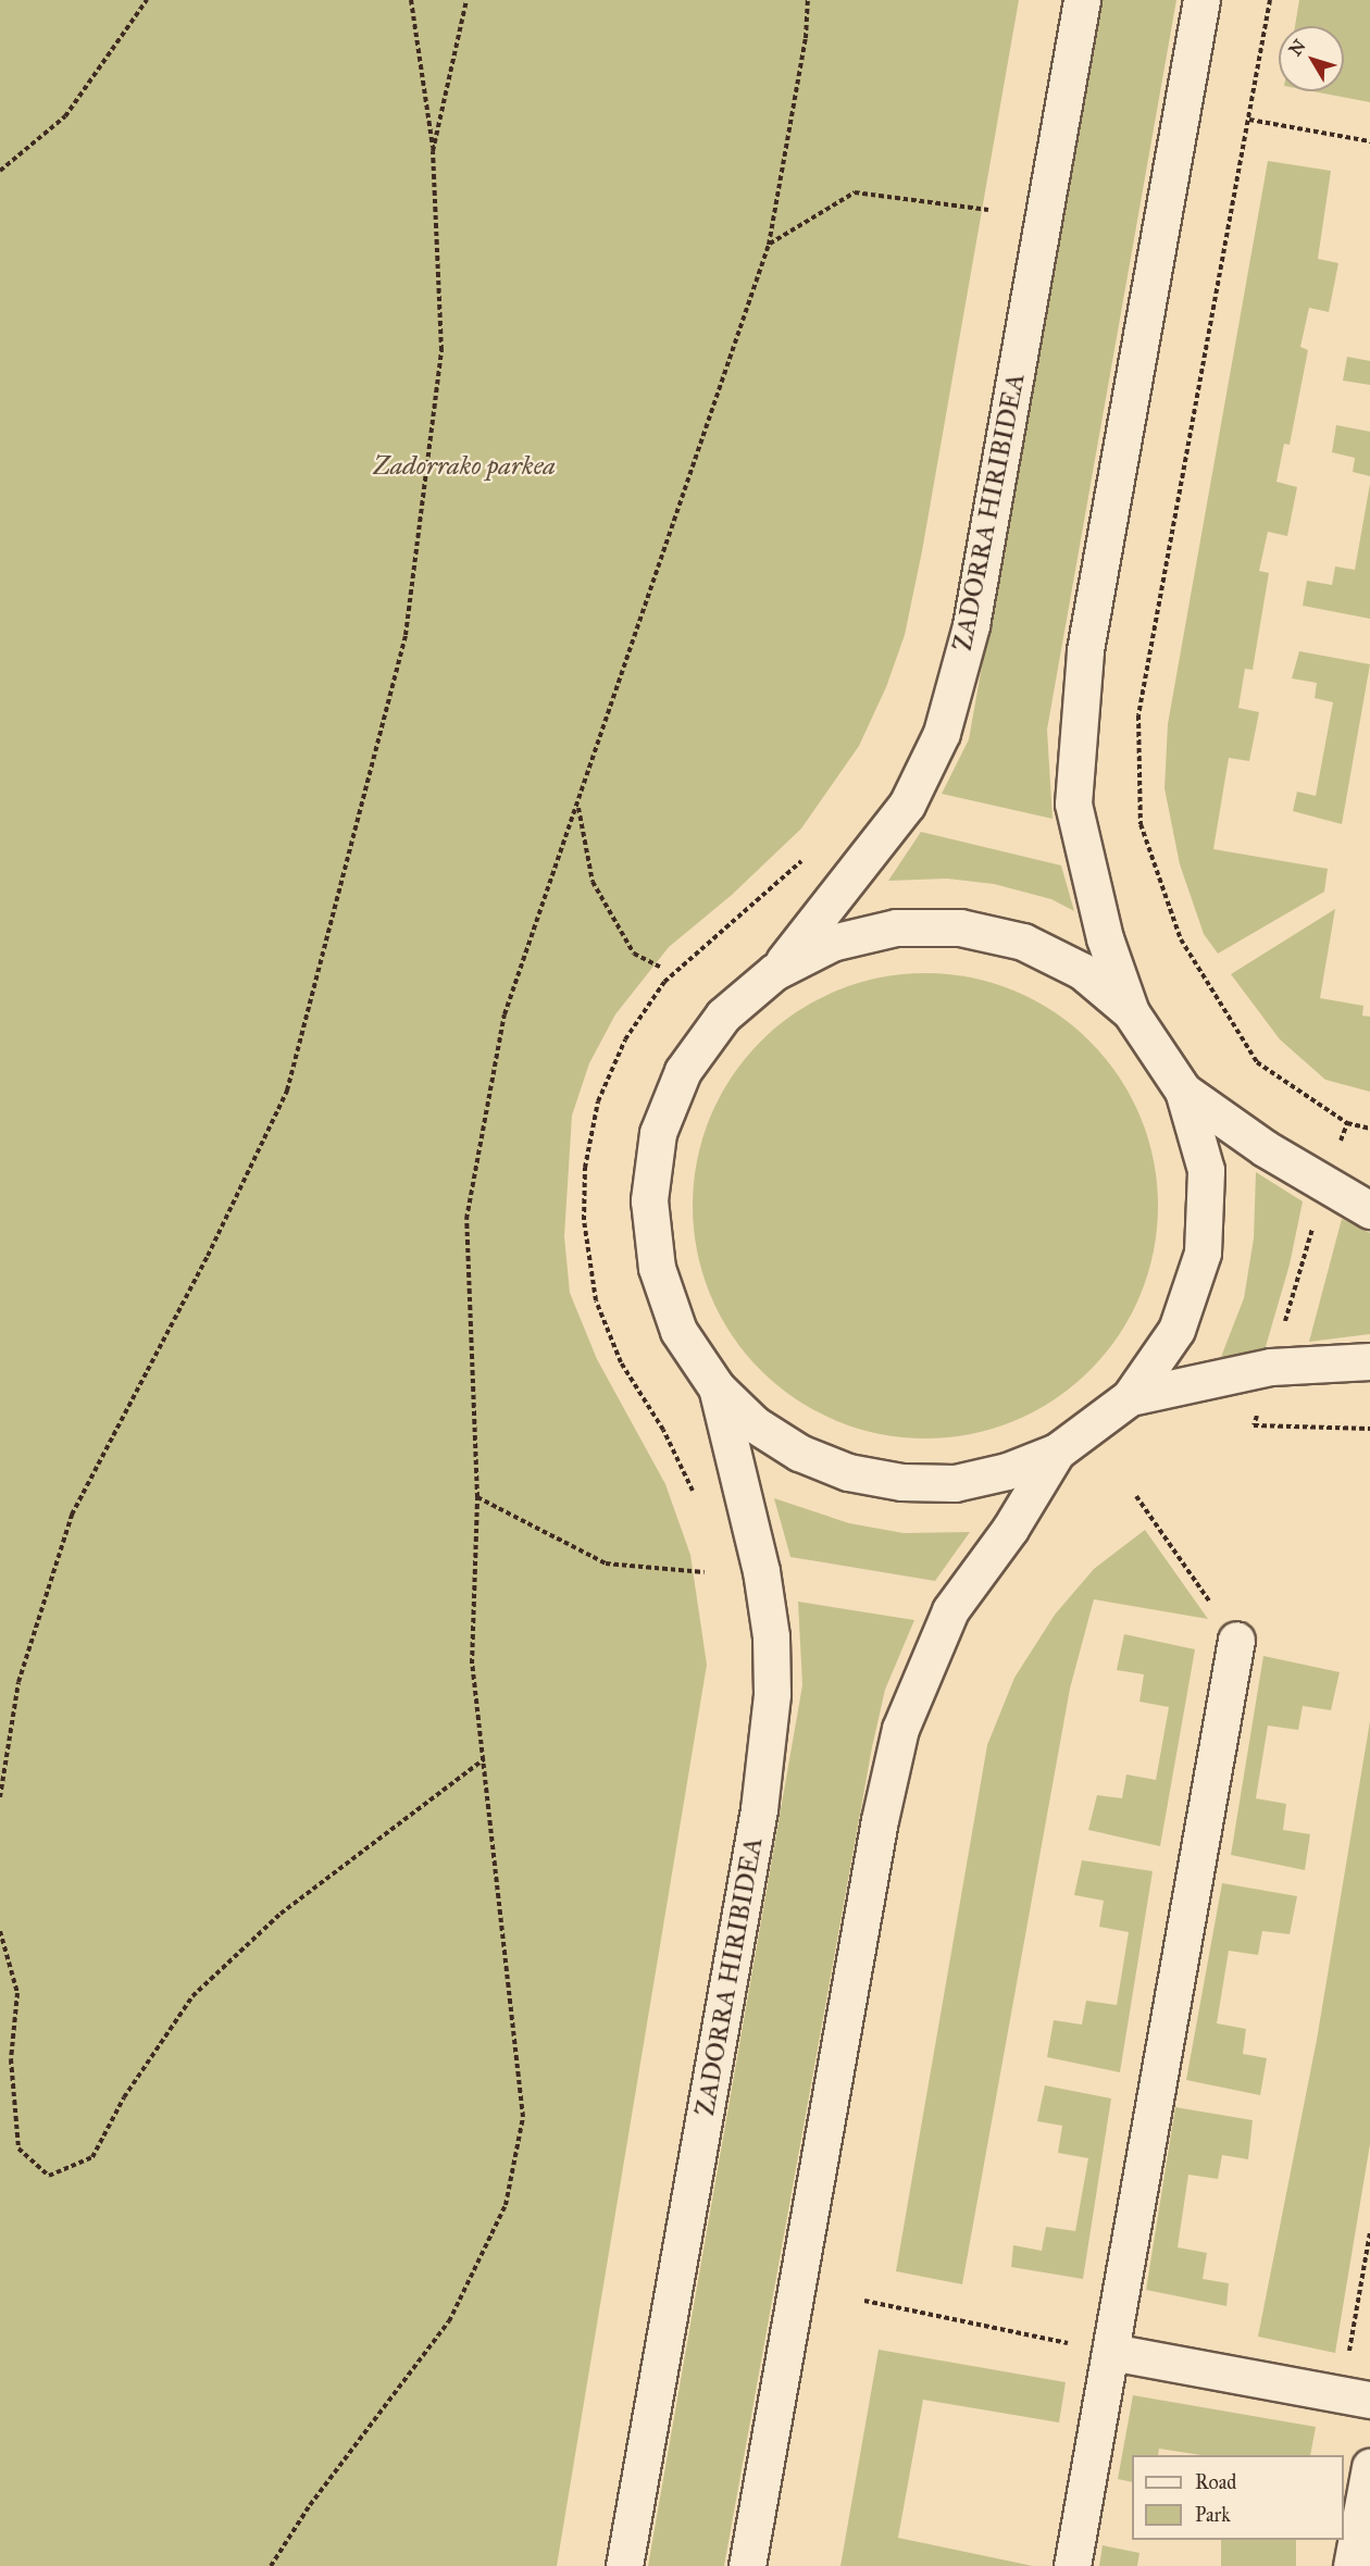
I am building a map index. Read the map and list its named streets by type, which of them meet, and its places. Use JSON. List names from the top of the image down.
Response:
{
  "streets": {
    "main road": ["ZADORRA HIRIBIDEA"]
  },
  "parks": ["Zadorrako parkea"],
  "legend": ["Road", "Park"],
  "north": "top left"
}
